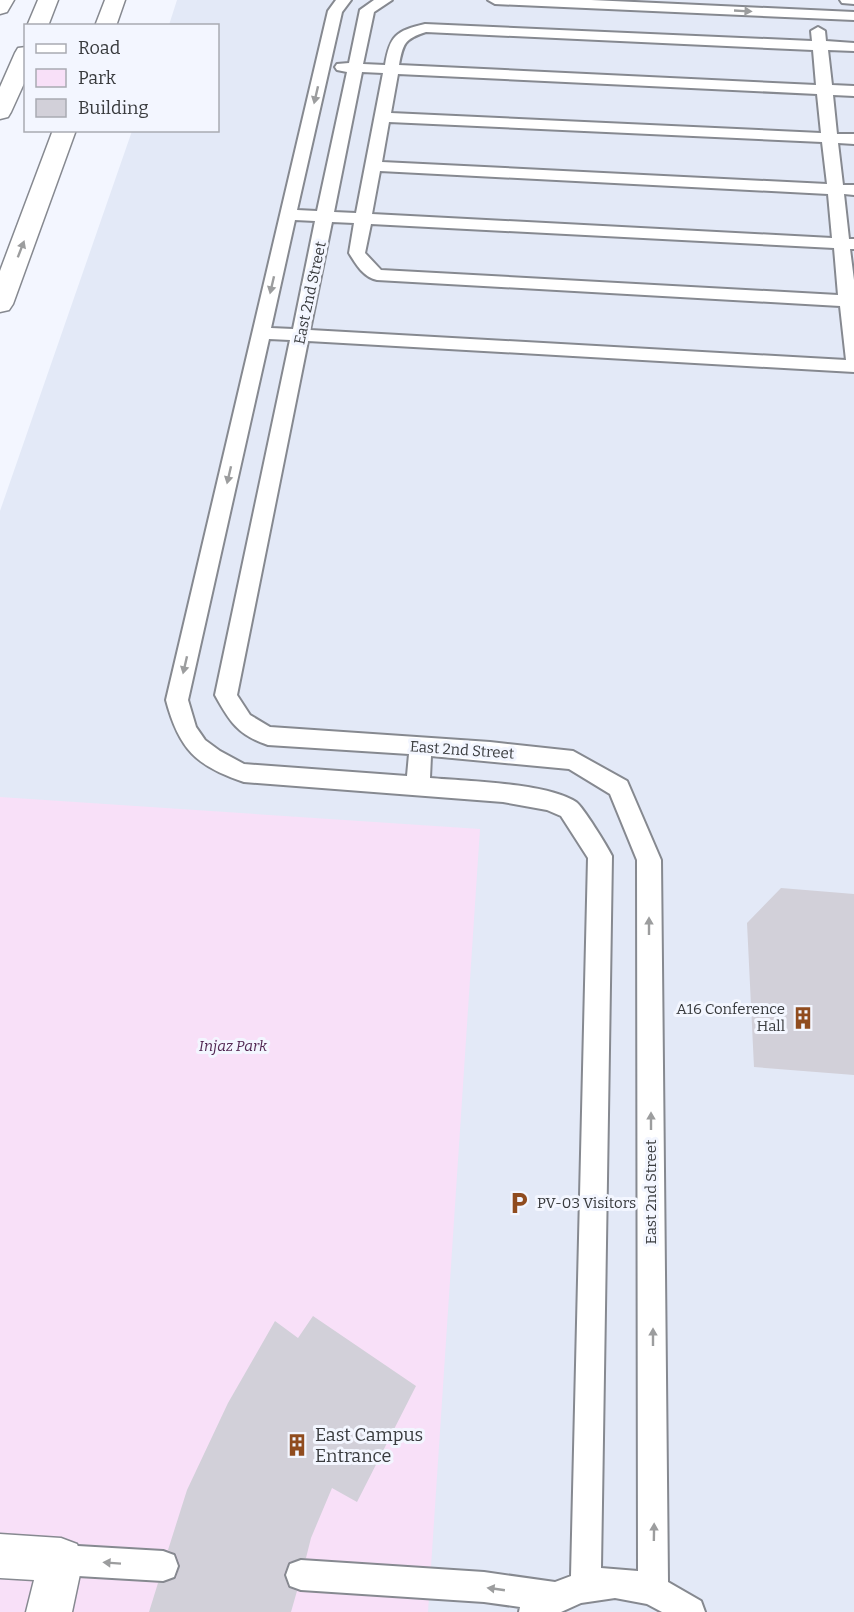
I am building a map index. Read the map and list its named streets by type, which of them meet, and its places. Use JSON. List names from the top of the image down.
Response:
{
  "streets": {
    "lane": ["East 2nd Street"]
  },
  "one_way": ["East 2nd Street"],
  "parks": ["Injaz Park"],
  "places": {
    "building": ["A16 Conference Hall", "East Campus Entrance"],
    "parking": ["PV-03 Visitors"]
  },
  "legend": ["Road", "Park", "Building"]
}
